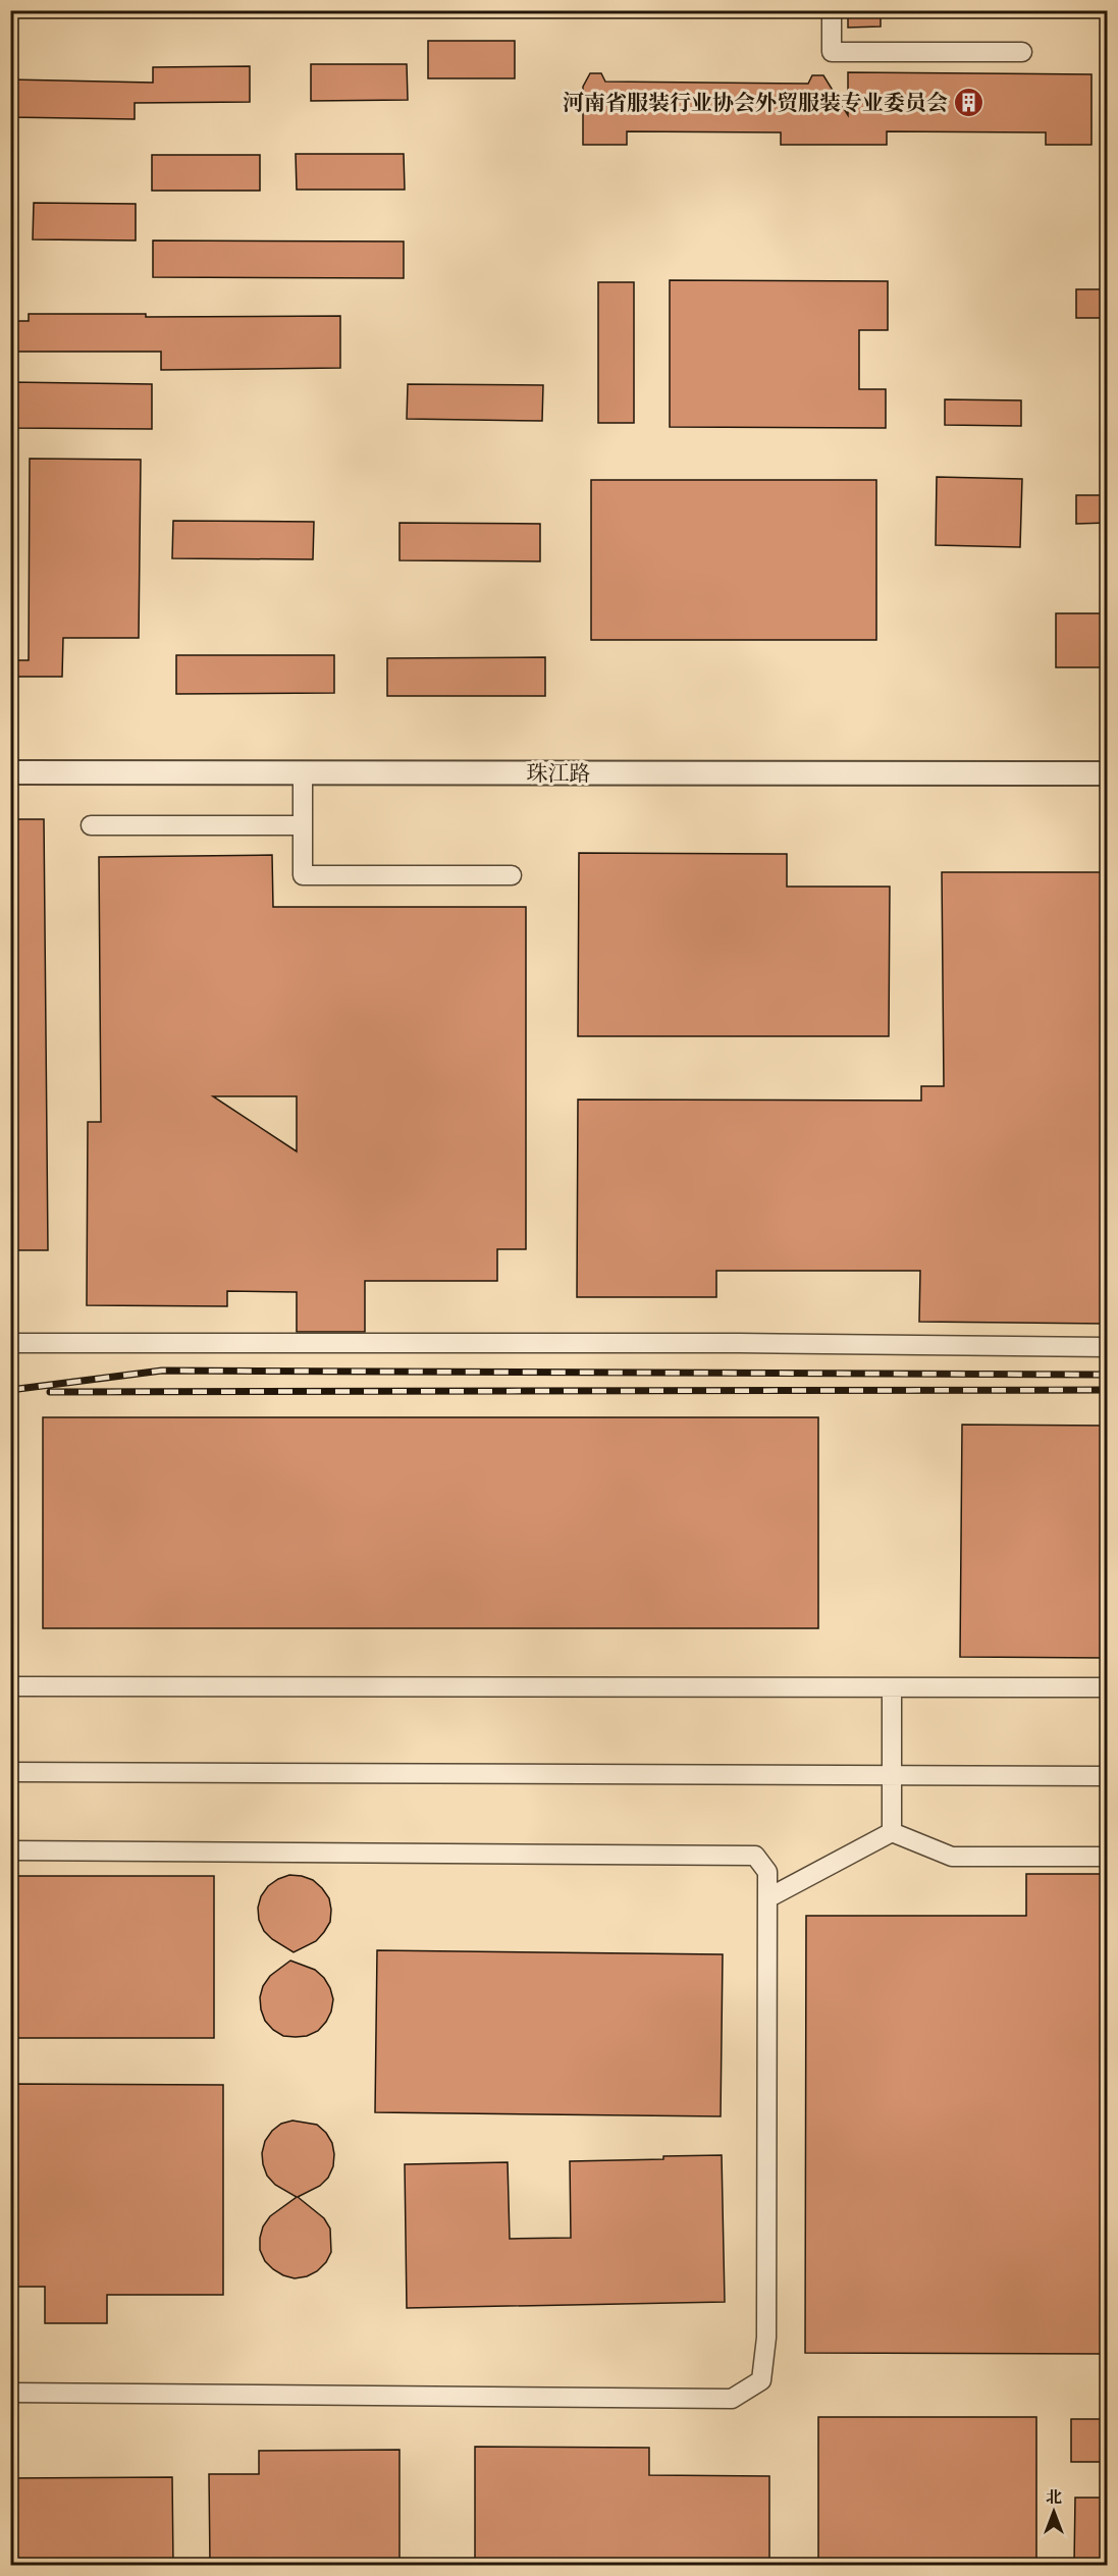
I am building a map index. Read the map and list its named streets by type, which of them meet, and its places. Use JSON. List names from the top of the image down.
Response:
{
  "streets": {
    "street": ["珠江路"]
  },
  "places": {
    "building": ["河南省服装行业协会外贸服装专业委员会"]
  },
  "north": "top"
}
